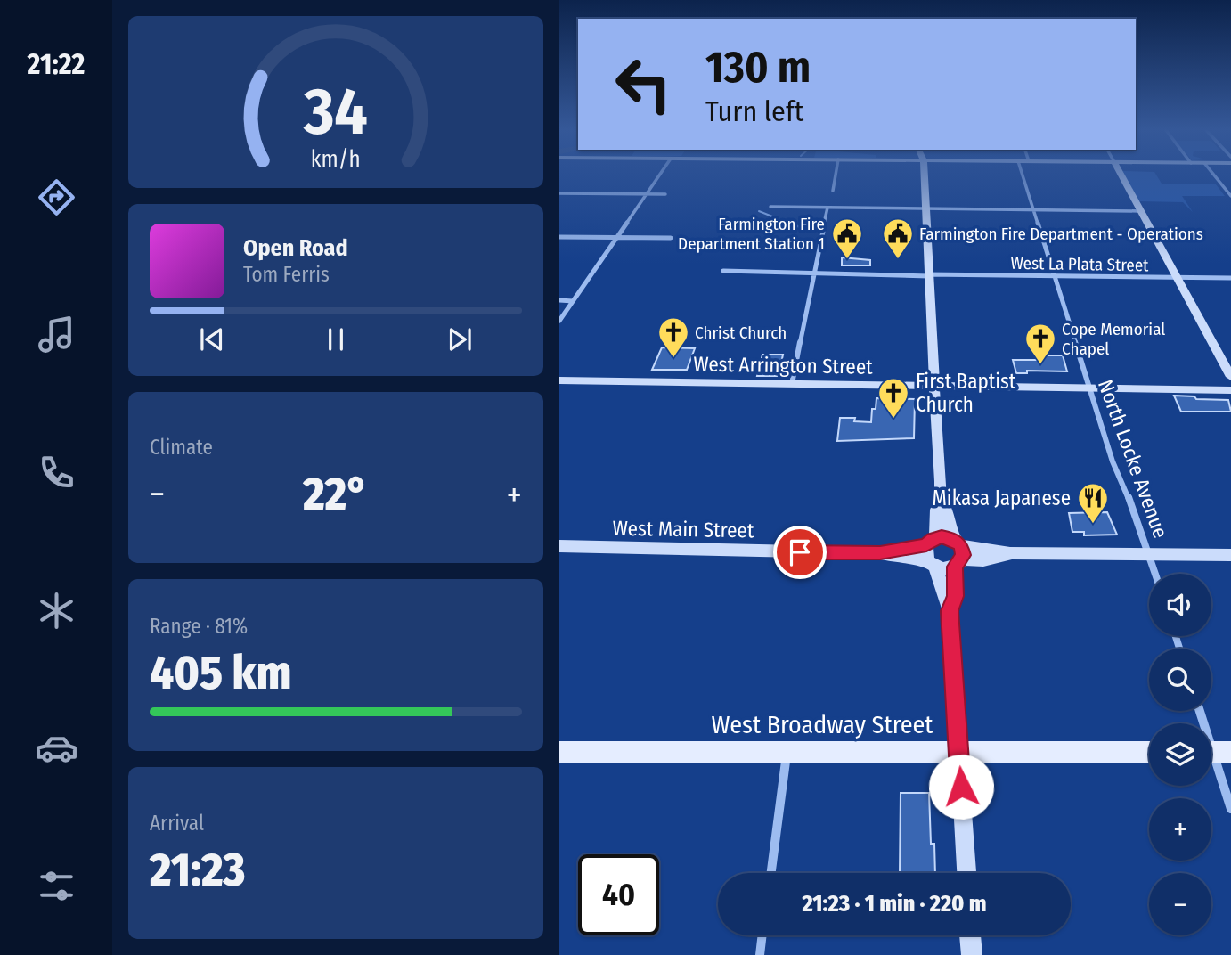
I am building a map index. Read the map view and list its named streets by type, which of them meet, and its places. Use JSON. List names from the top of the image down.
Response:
{
  "streets": {
    "main road": ["West Arrington Street", "West Main Street", "West Broadway Street"],
    "street": ["West La Plata Street", "North Locke Avenue"]
  },
  "crossings": [
    ["West La Plata Street", "North Locke Avenue"],
    ["West Arrington Street", "North Locke Avenue"]
  ],
  "places": {
    "public building": ["Farmington Fire Department Station 1", "Farmington Fire Department - Operations"],
    "church": ["Christ Church", "Cope Memorial Chapel", "First Baptist Church"],
    "restaurant": ["Mikasa Japanese"]
  },
  "page": {
    "tabs": "21:22",
    "turn": ["130 m", "Turn left"],
    "song": ["Open Road", "Tom Ferris"],
    "tile": [
      "Climate",
      ["Range · 81%", "405 km"],
      ["Arrival", "21:23"]
    ],
    "heat": ["−", "22°", "+"],
    "map_buttons": ["+", "−"],
    "limit": "40",
    "trip": "21:23 · 1 min · 220 m",
    "gauge": ["34", "km/h"]
  }
}
